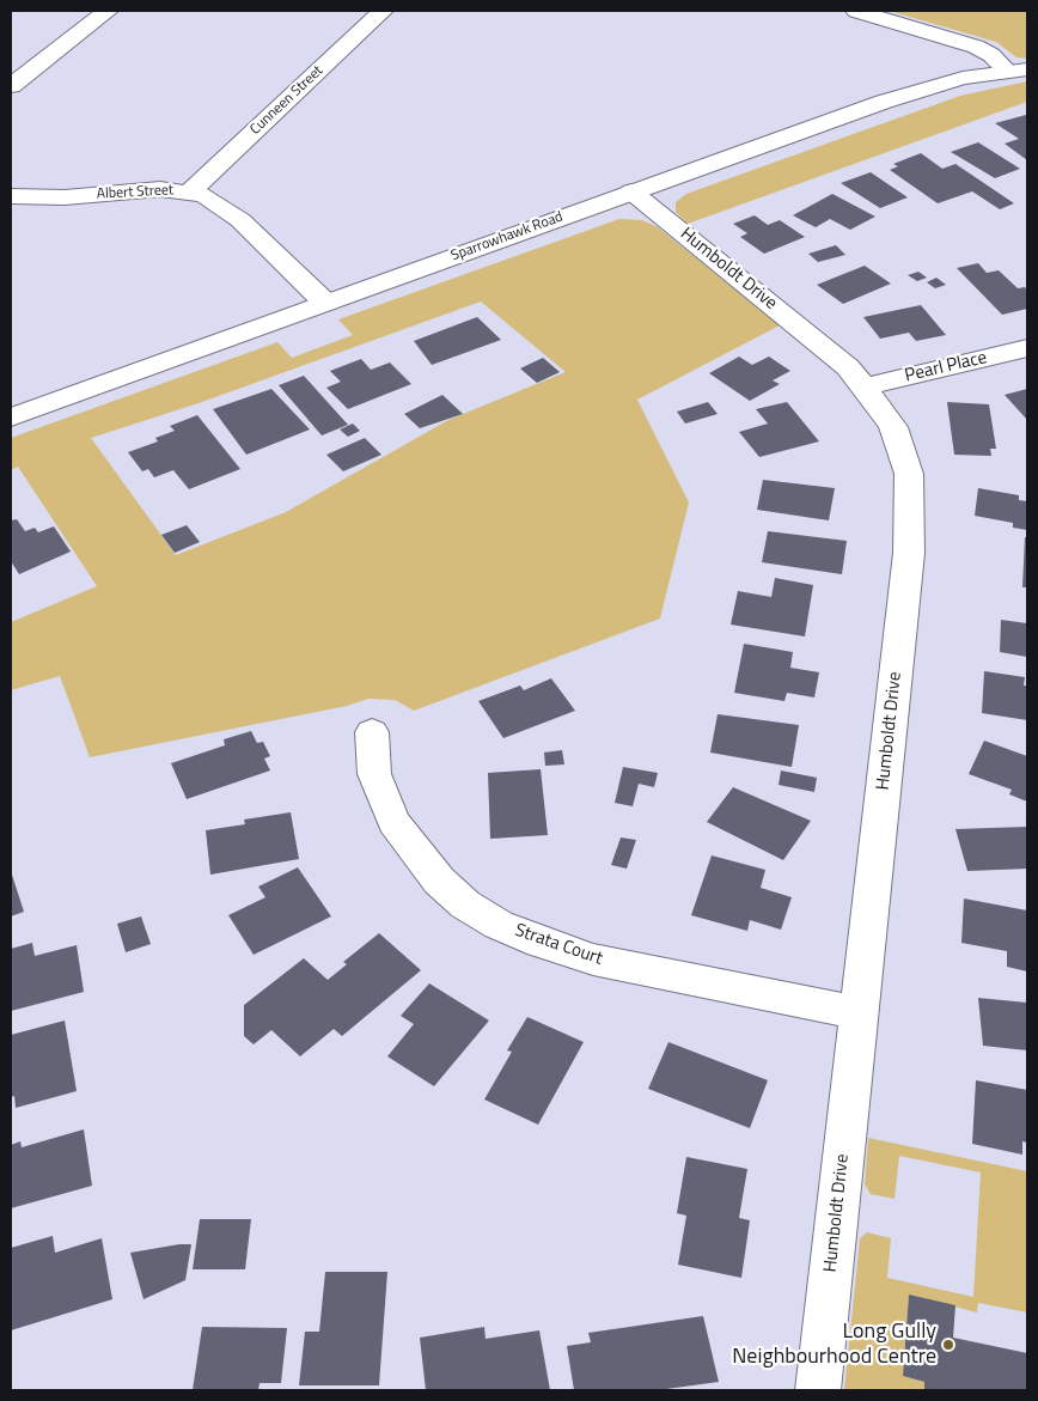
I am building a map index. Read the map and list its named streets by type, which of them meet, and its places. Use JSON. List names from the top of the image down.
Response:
{
  "streets": {
    "street": [
      "Cunneen Street",
      "Albert Street",
      "Sparrowhawk Road",
      "Humboldt Drive",
      "Pearl Place",
      "Strata Court"
    ]
  },
  "crossings": [
    ["Cunneen Street", "Albert Street"],
    ["Albert Street", "Sparrowhawk Road"],
    ["Sparrowhawk Road", "Humboldt Drive"],
    ["Humboldt Drive", "Pearl Place"],
    ["Humboldt Drive", "Strata Court"]
  ],
  "places": ["Long Gully Neighbourhood Centre"]
}
